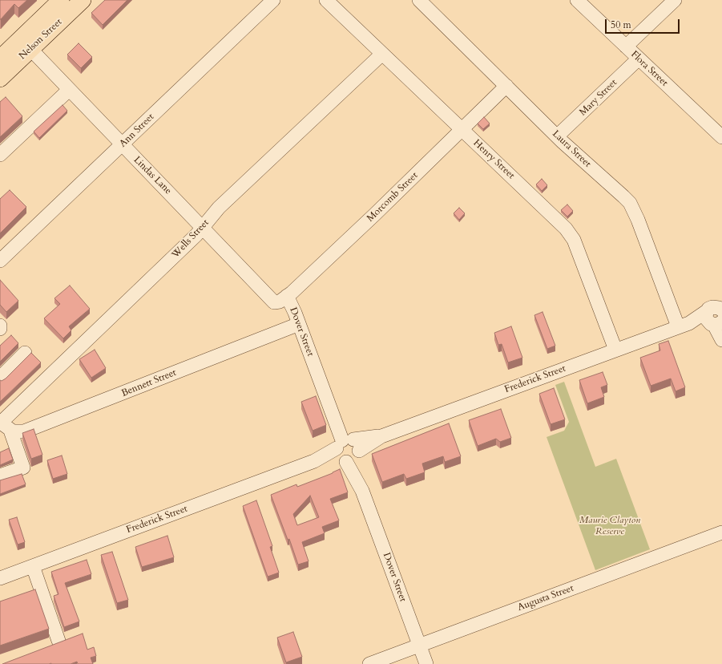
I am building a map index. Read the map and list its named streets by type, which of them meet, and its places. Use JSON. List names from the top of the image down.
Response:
{
  "streets": {
    "main road": ["Nelson Street"],
    "street": [
      "Flora Street",
      "Mary Street",
      "Ann Street",
      "Laura Street",
      "Henry Street",
      "Lindas Lane",
      "Morcomb Street",
      "Wells Street",
      "Dover Street",
      "Frederick Street",
      "Bennett Street",
      "Augusta Street"
    ]
  },
  "crossings": [
    ["Nelson Street", "Lindas Lane"],
    ["Flora Street", "Mary Street"],
    ["Mary Street", "Laura Street"],
    ["Ann Street", "Lindas Lane"],
    ["Laura Street", "Morcomb Street"],
    ["Laura Street", "Frederick Street"],
    ["Henry Street", "Morcomb Street"],
    ["Henry Street", "Wells Street"],
    ["Henry Street", "Frederick Street"],
    ["Lindas Lane", "Morcomb Street"],
    ["Lindas Lane", "Wells Street"],
    ["Morcomb Street", "Dover Street"],
    ["Wells Street", "Bennett Street"],
    ["Dover Street", "Frederick Street"],
    ["Dover Street", "Bennett Street"],
    ["Dover Street", "Augusta Street"]
  ],
  "parks": ["Maurie Clayton Reserve"],
  "scale_bar": "50 m"
}
